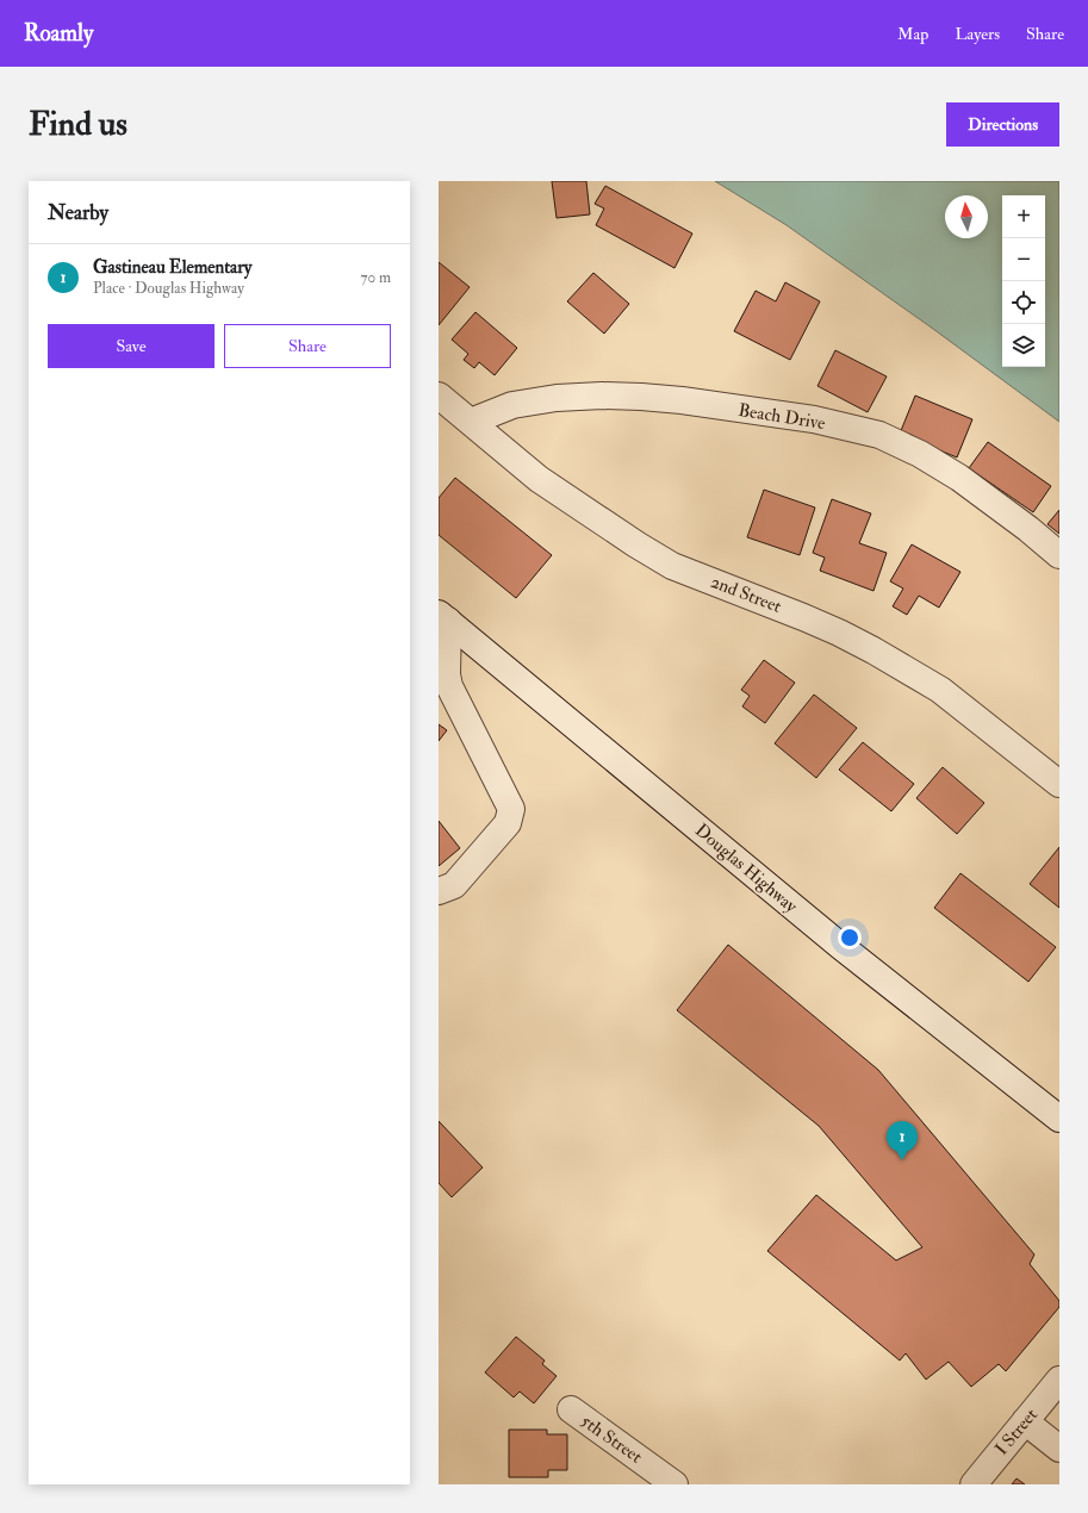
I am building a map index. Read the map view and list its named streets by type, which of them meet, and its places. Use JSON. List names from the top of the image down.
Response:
{
  "streets": {
    "street": [
      "Beach Drive",
      "2nd Street",
      "Douglas Highway",
      "I Street",
      "5th Street"
    ]
  },
  "crossings": [
    ["Beach Drive", "2nd Street"]
  ],
  "north": "top",
  "page": {
    "header": "Roamly",
    "nav": ["Map", "Layers", "Share"],
    "buttons": [
      "Directions",
      ["Save", "Share"]
    ],
    "title": "Find us",
    "heading": "Nearby",
    "map_buttons": ["+", "−"],
    "list": [
      {
        "mark": "1",
        "name": "Gastineau Elementary",
        "note": "Place · Douglas Highway",
        "value": "70 m"
      }
    ],
    "pins": "1"
  }
}
